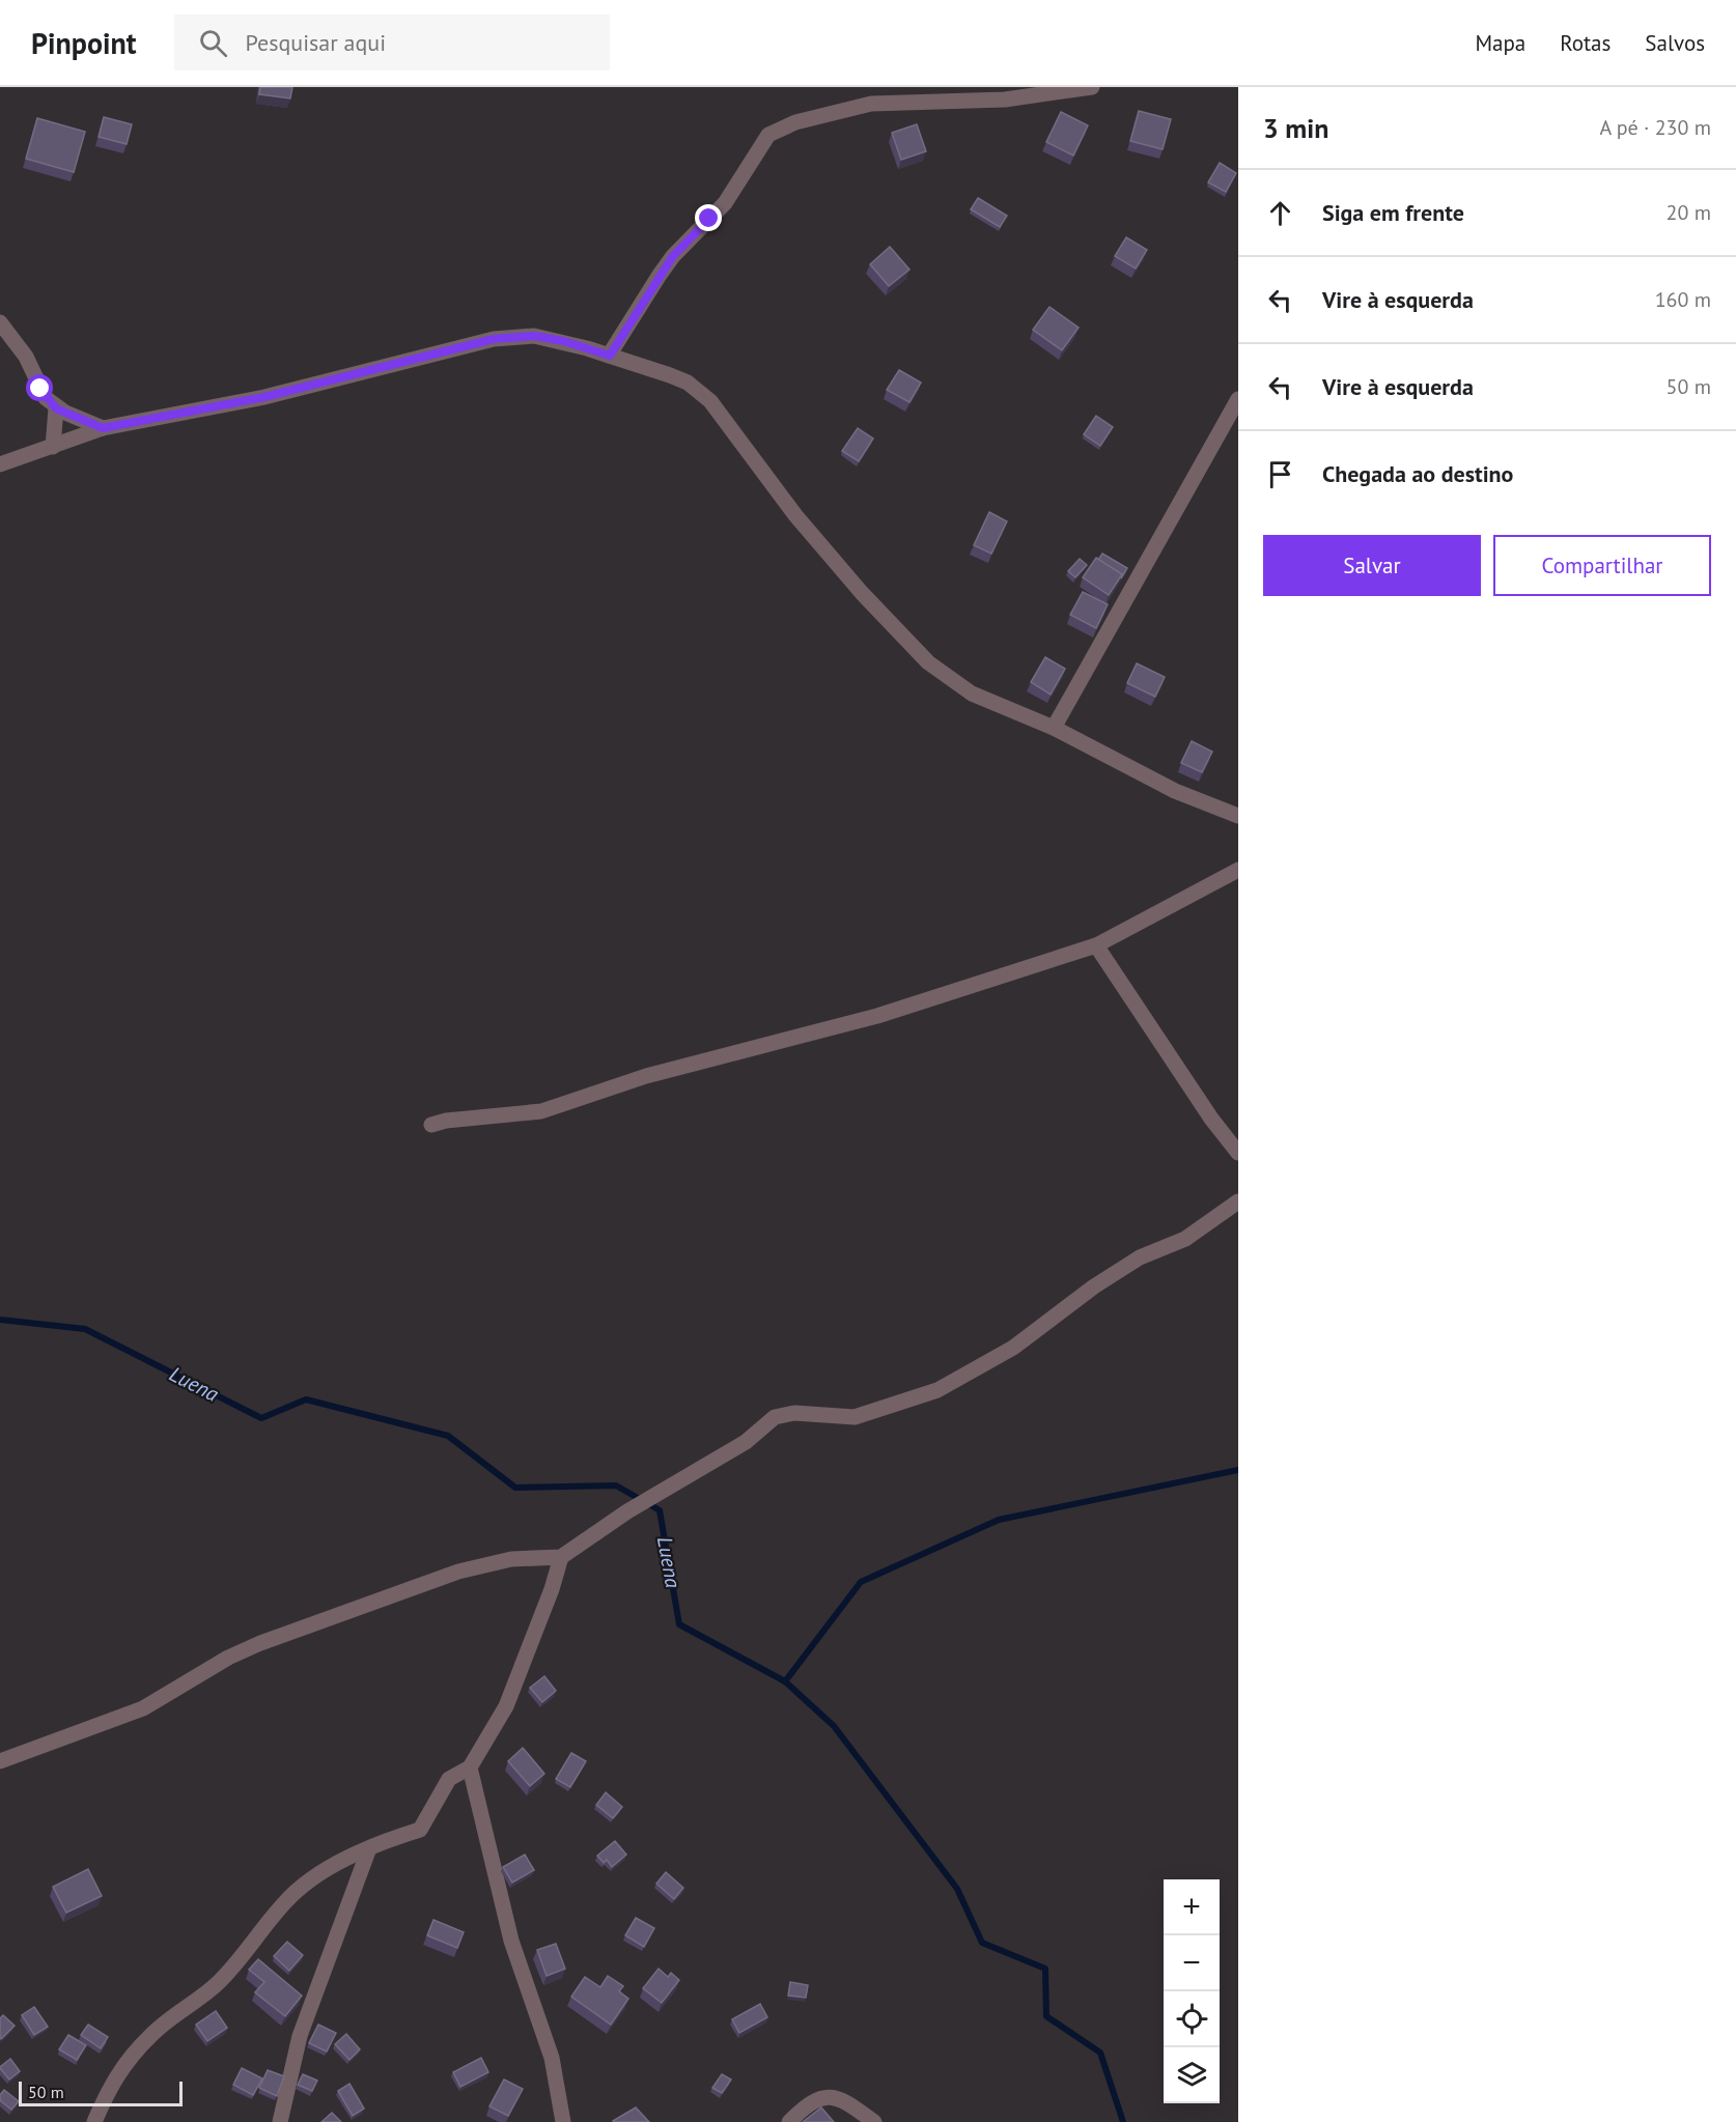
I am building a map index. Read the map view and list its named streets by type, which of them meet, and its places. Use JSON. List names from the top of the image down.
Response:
{
  "water": ["Luena"],
  "scale_bar": "50 m",
  "page": {
    "header": "Pinpoint",
    "search": "Pesquisar aqui",
    "nav": ["Mapa", "Rotas", "Salvos"],
    "heading": ["3 min", "A pé · 230 m"],
    "list": [
      ["Siga em frente", "20 m"],
      ["Vire à esquerda", "160 m"],
      ["Vire à esquerda", "50 m"],
      "Chegada ao destino"
    ],
    "buttons": ["Salvar", "Compartilhar"],
    "map_buttons": ["+", "−"],
    "scale": "50 m"
  }
}
